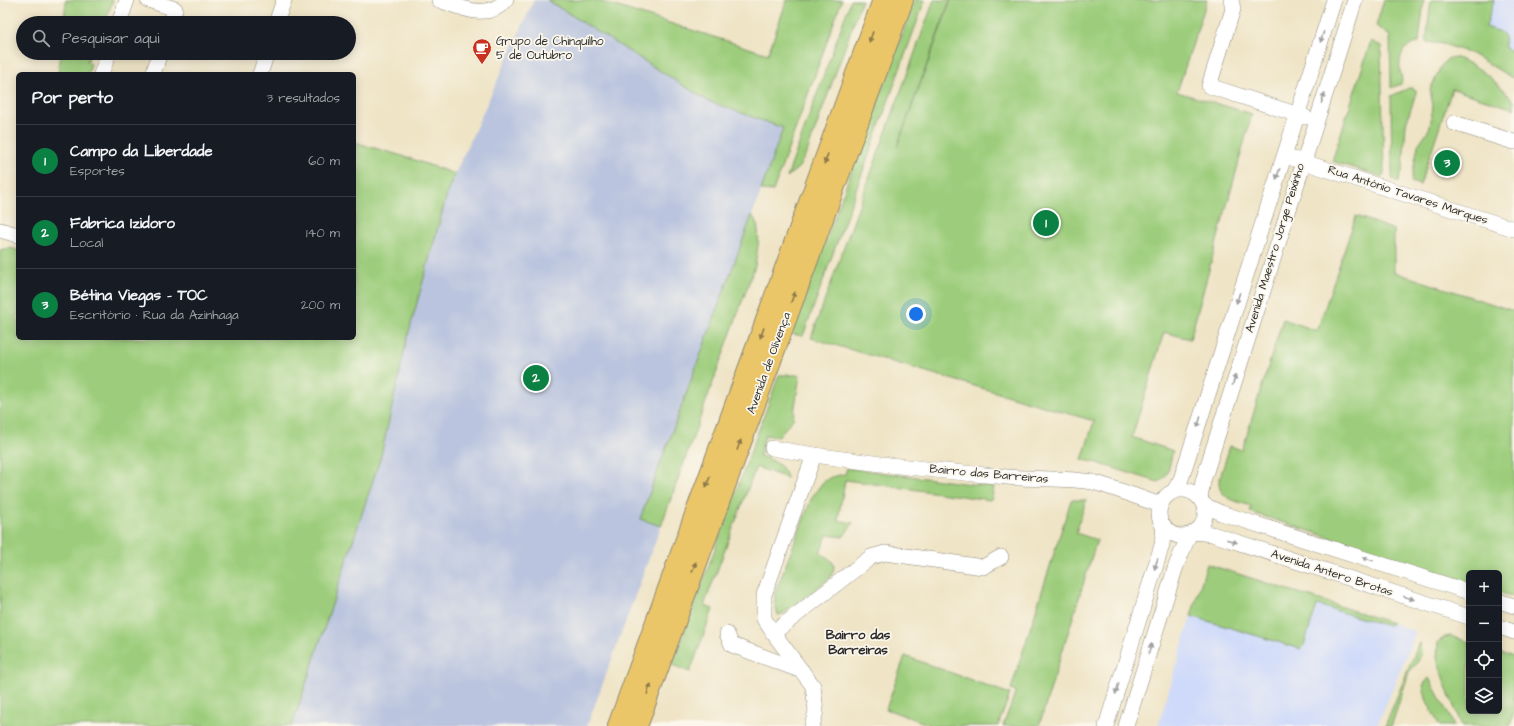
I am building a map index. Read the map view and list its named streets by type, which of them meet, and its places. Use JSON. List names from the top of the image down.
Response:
{
  "streets": {
    "main road": ["Avenida de Olivença"],
    "street": [
      "Rua António Tavares Marques",
      "Avenida Maestro Jorge Peixinho",
      "Bairro das Barreiras",
      "Avenida Antero Brotas"
    ]
  },
  "crossings": [
    ["Rua António Tavares Marques", "Avenida Maestro Jorge Peixinho"],
    ["Avenida Maestro Jorge Peixinho", "Bairro das Barreiras"],
    ["Avenida Maestro Jorge Peixinho", "Avenida Antero Brotas"],
    ["Bairro das Barreiras", "Avenida Antero Brotas"]
  ],
  "districts": ["Bairro das Barreiras"],
  "places": {
    "cafe": ["Grupo de Chinquilho 5 de Outubro"]
  },
  "page": {
    "search": "Pesquisar aqui",
    "heading": ["Por perto", "3 resultados"],
    "list": [
      {
        "mark": "1",
        "name": "Campo da Liberdade",
        "note": "Esportes",
        "value": "60 m"
      },
      {
        "mark": "2",
        "name": "Fabrica Izidoro",
        "note": "Local",
        "value": "140 m"
      },
      {
        "mark": "3",
        "name": "Bétina Viegas - TOC",
        "note": "Escritório · Rua da Azinhaga",
        "value": "200 m"
      }
    ],
    "pins": ["3", "1", "2"],
    "map_buttons": ["+", "−"]
  }
}
